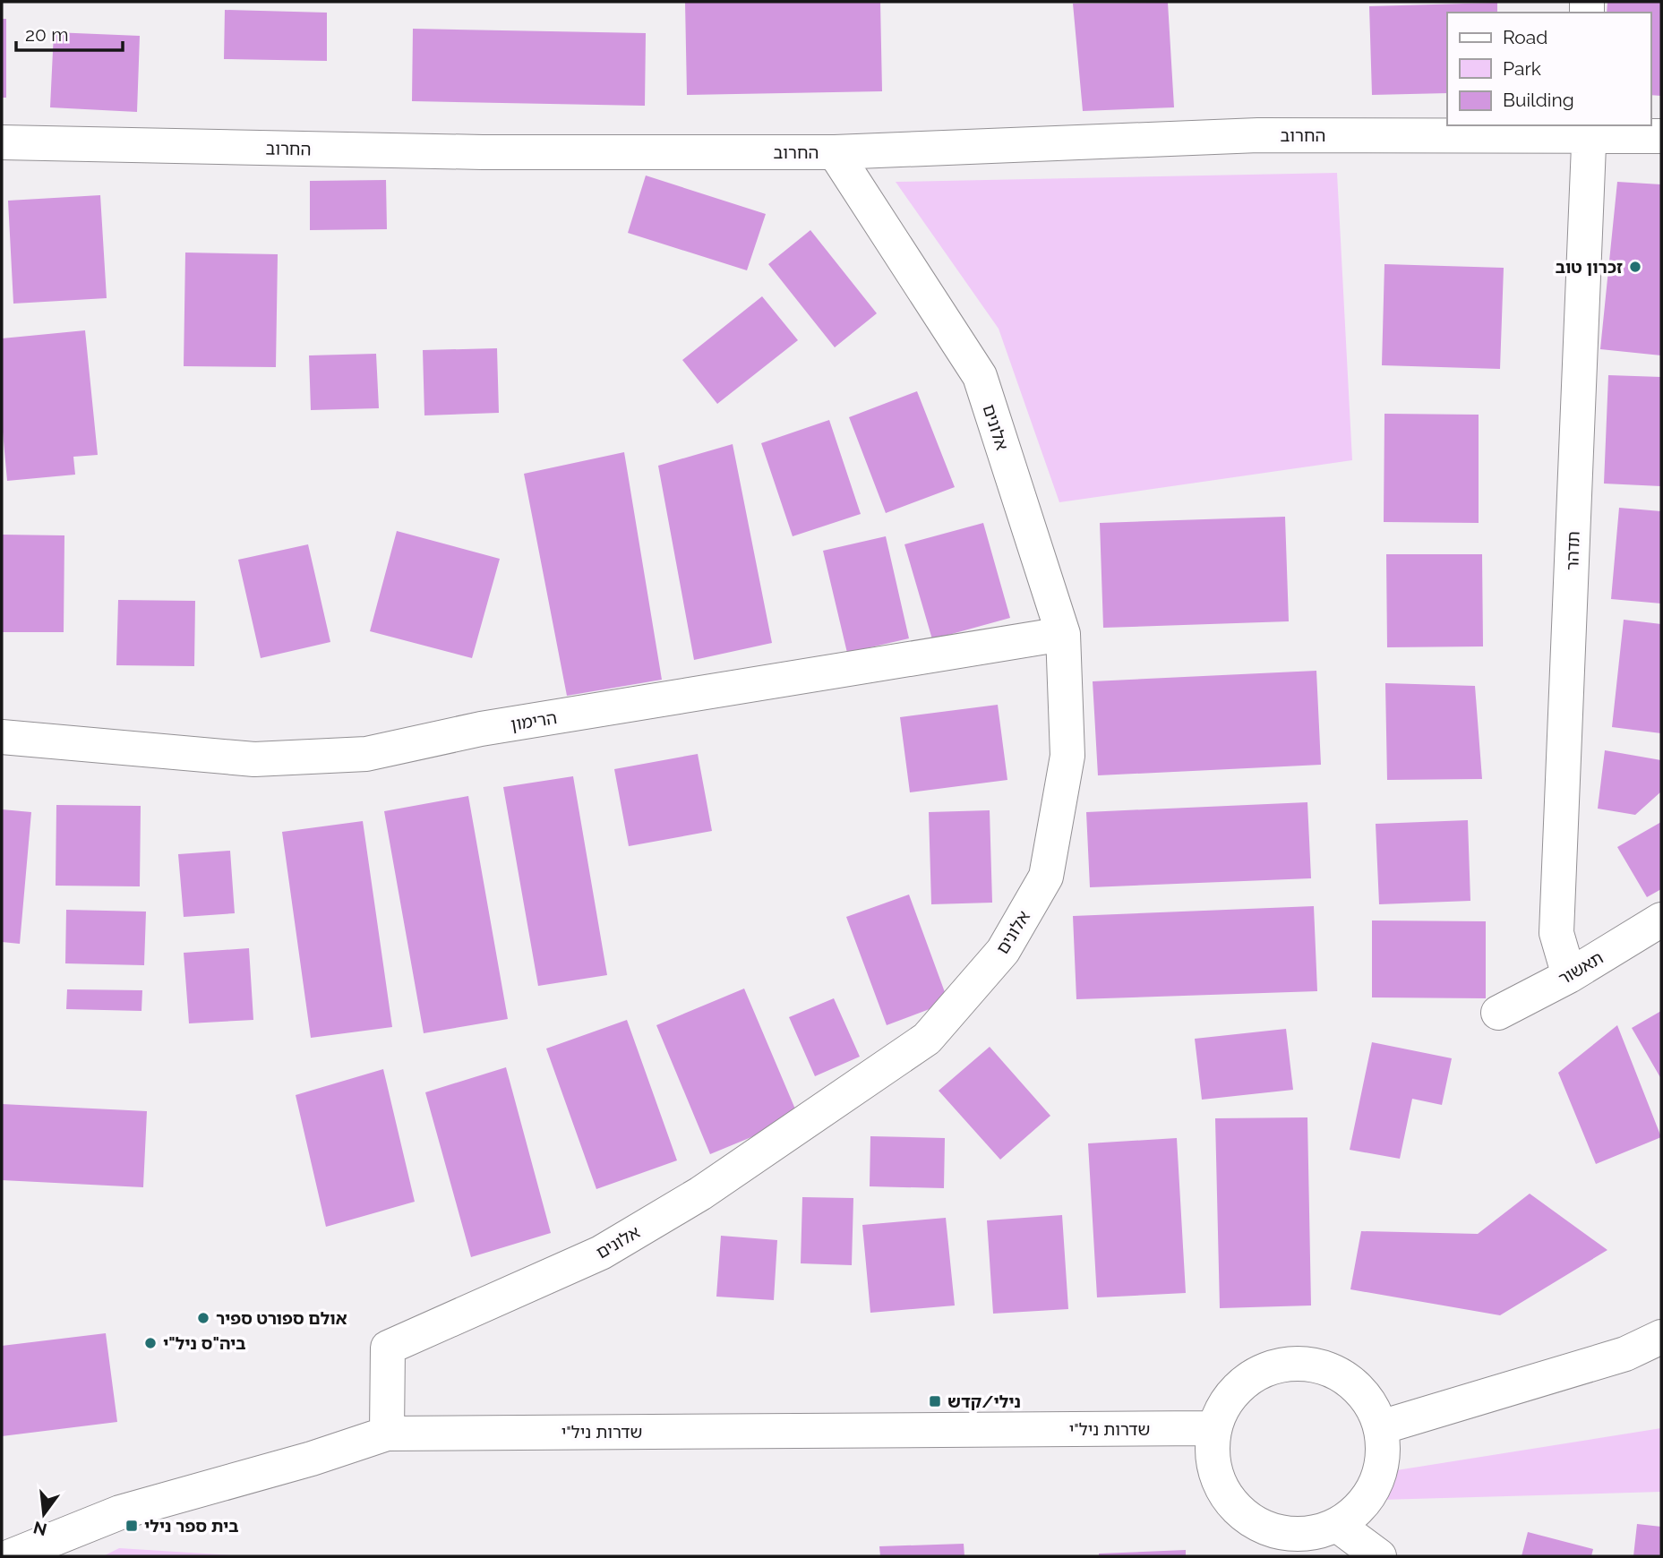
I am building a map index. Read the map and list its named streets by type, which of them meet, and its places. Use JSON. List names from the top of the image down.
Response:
{
  "streets": {
    "street": [
      "החרוב",
      "אלונים",
      "תדהר",
      "הרימון",
      "תאשור",
      "שדרות ניל\"י"
    ]
  },
  "crossings": [
    ["החרוב", "אלונים"],
    ["החרוב", "תדהר"],
    ["אלונים", "הרימון"],
    ["אלונים", "שדרות ניל\"י"],
    ["תדהר", "תאשור"]
  ],
  "places": {
    "other": ["זכרון טוב", "אולם ספורט ספיר", "ביה\"ס ניל\"י"],
    "transit": ["נילי/קדש", "בית ספר נילי"]
  },
  "legend": ["Road", "Park", "Building"],
  "scale_bar": "20 m",
  "north": "bottom"
}
